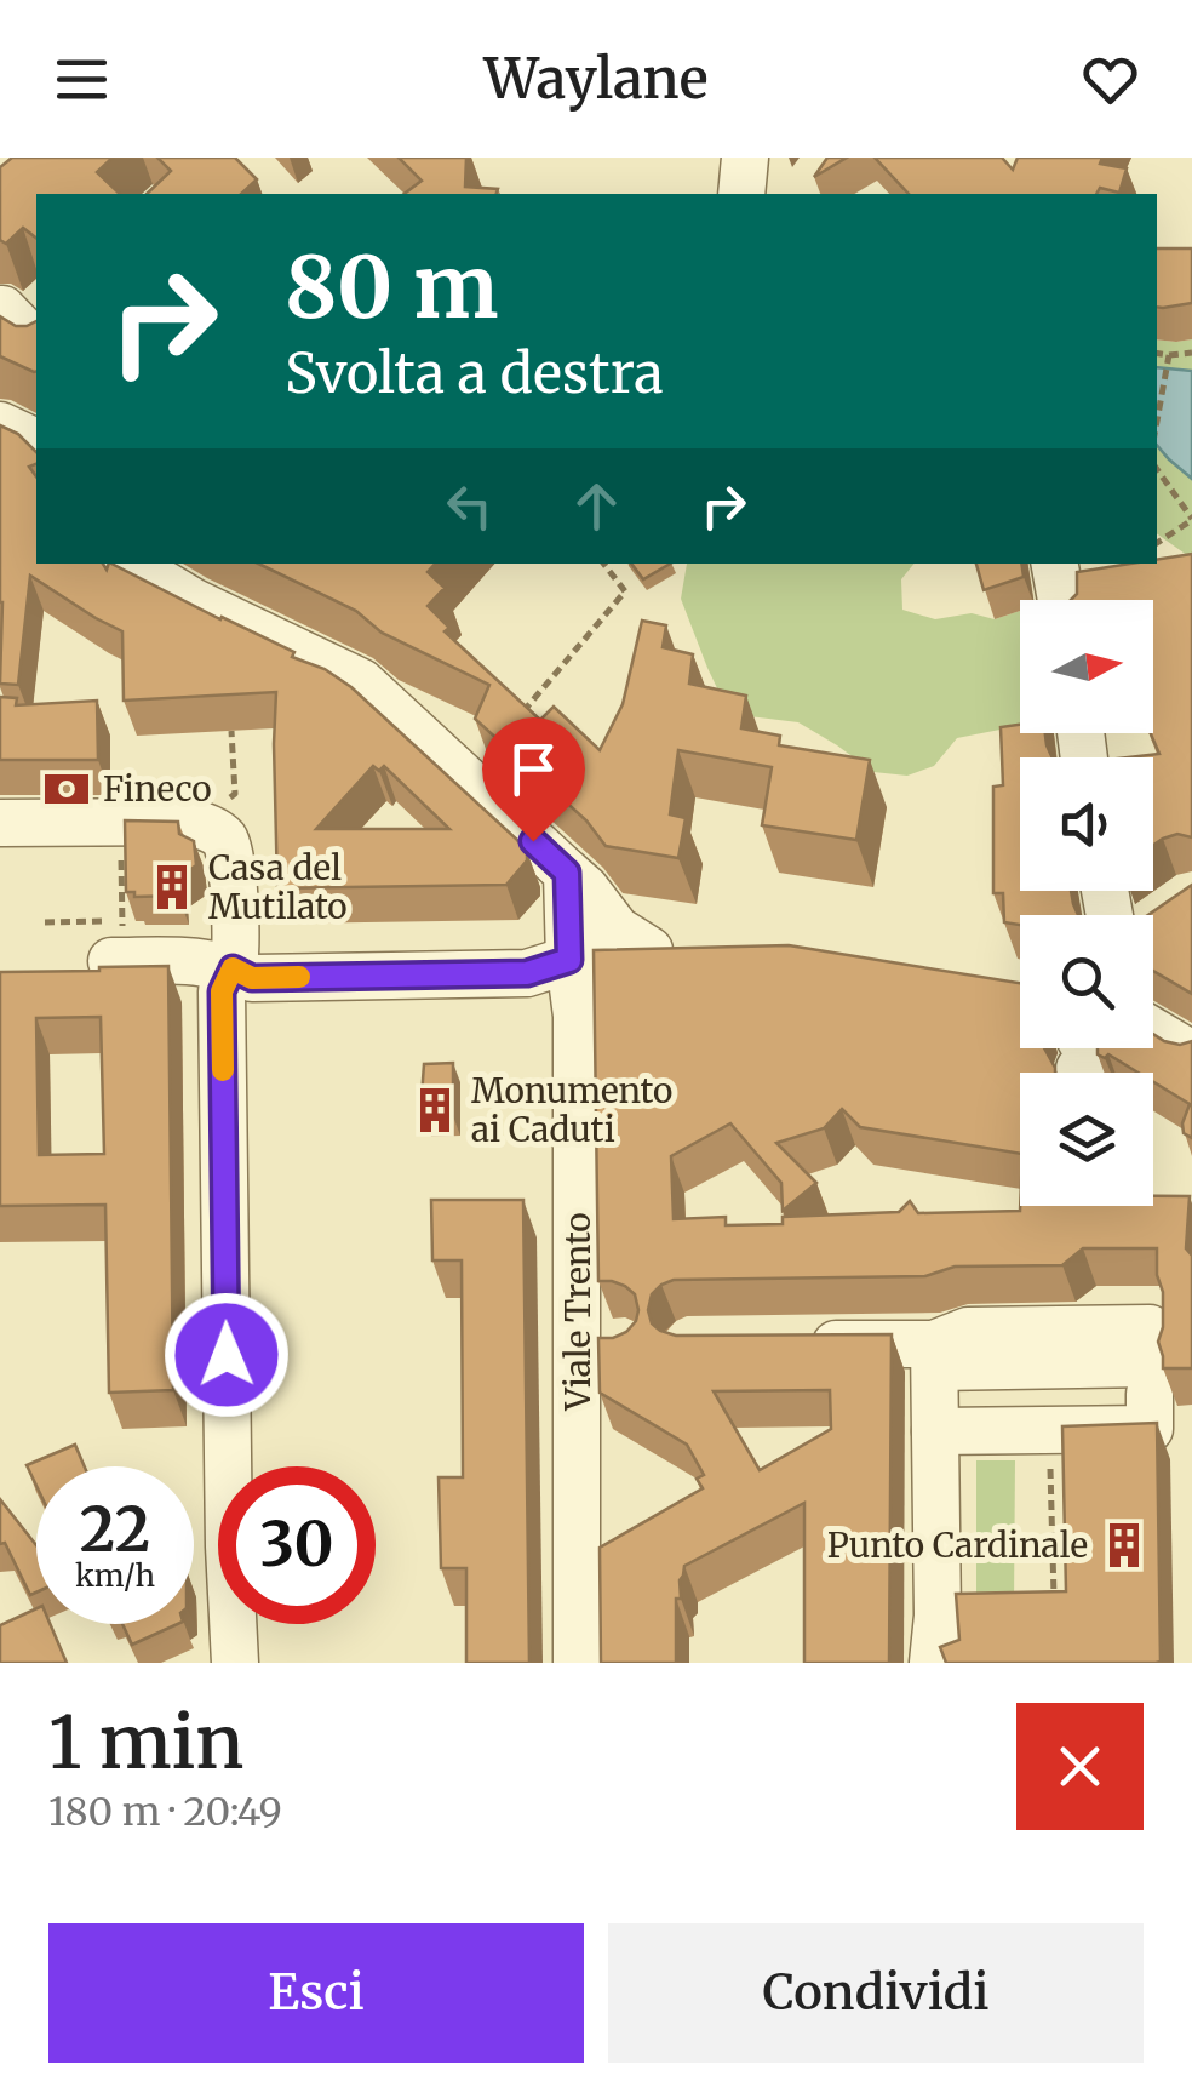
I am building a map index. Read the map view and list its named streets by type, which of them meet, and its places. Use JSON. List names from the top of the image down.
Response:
{
  "streets": {
    "street": ["Viale Trento"]
  },
  "places": {
    "bank": ["Fineco"],
    "building": ["Casa del Mutilato", "Monumento ai Caduti", "Punto Cardinale"]
  },
  "north": "right",
  "page": {
    "header": "Waylane",
    "turn": ["80 m", "Svolta a destra"],
    "speed": "22 km/h",
    "limit": "30",
    "heading": ["1 min", "180 m · 20:49"],
    "buttons": ["Esci", "Condividi"]
  }
}
